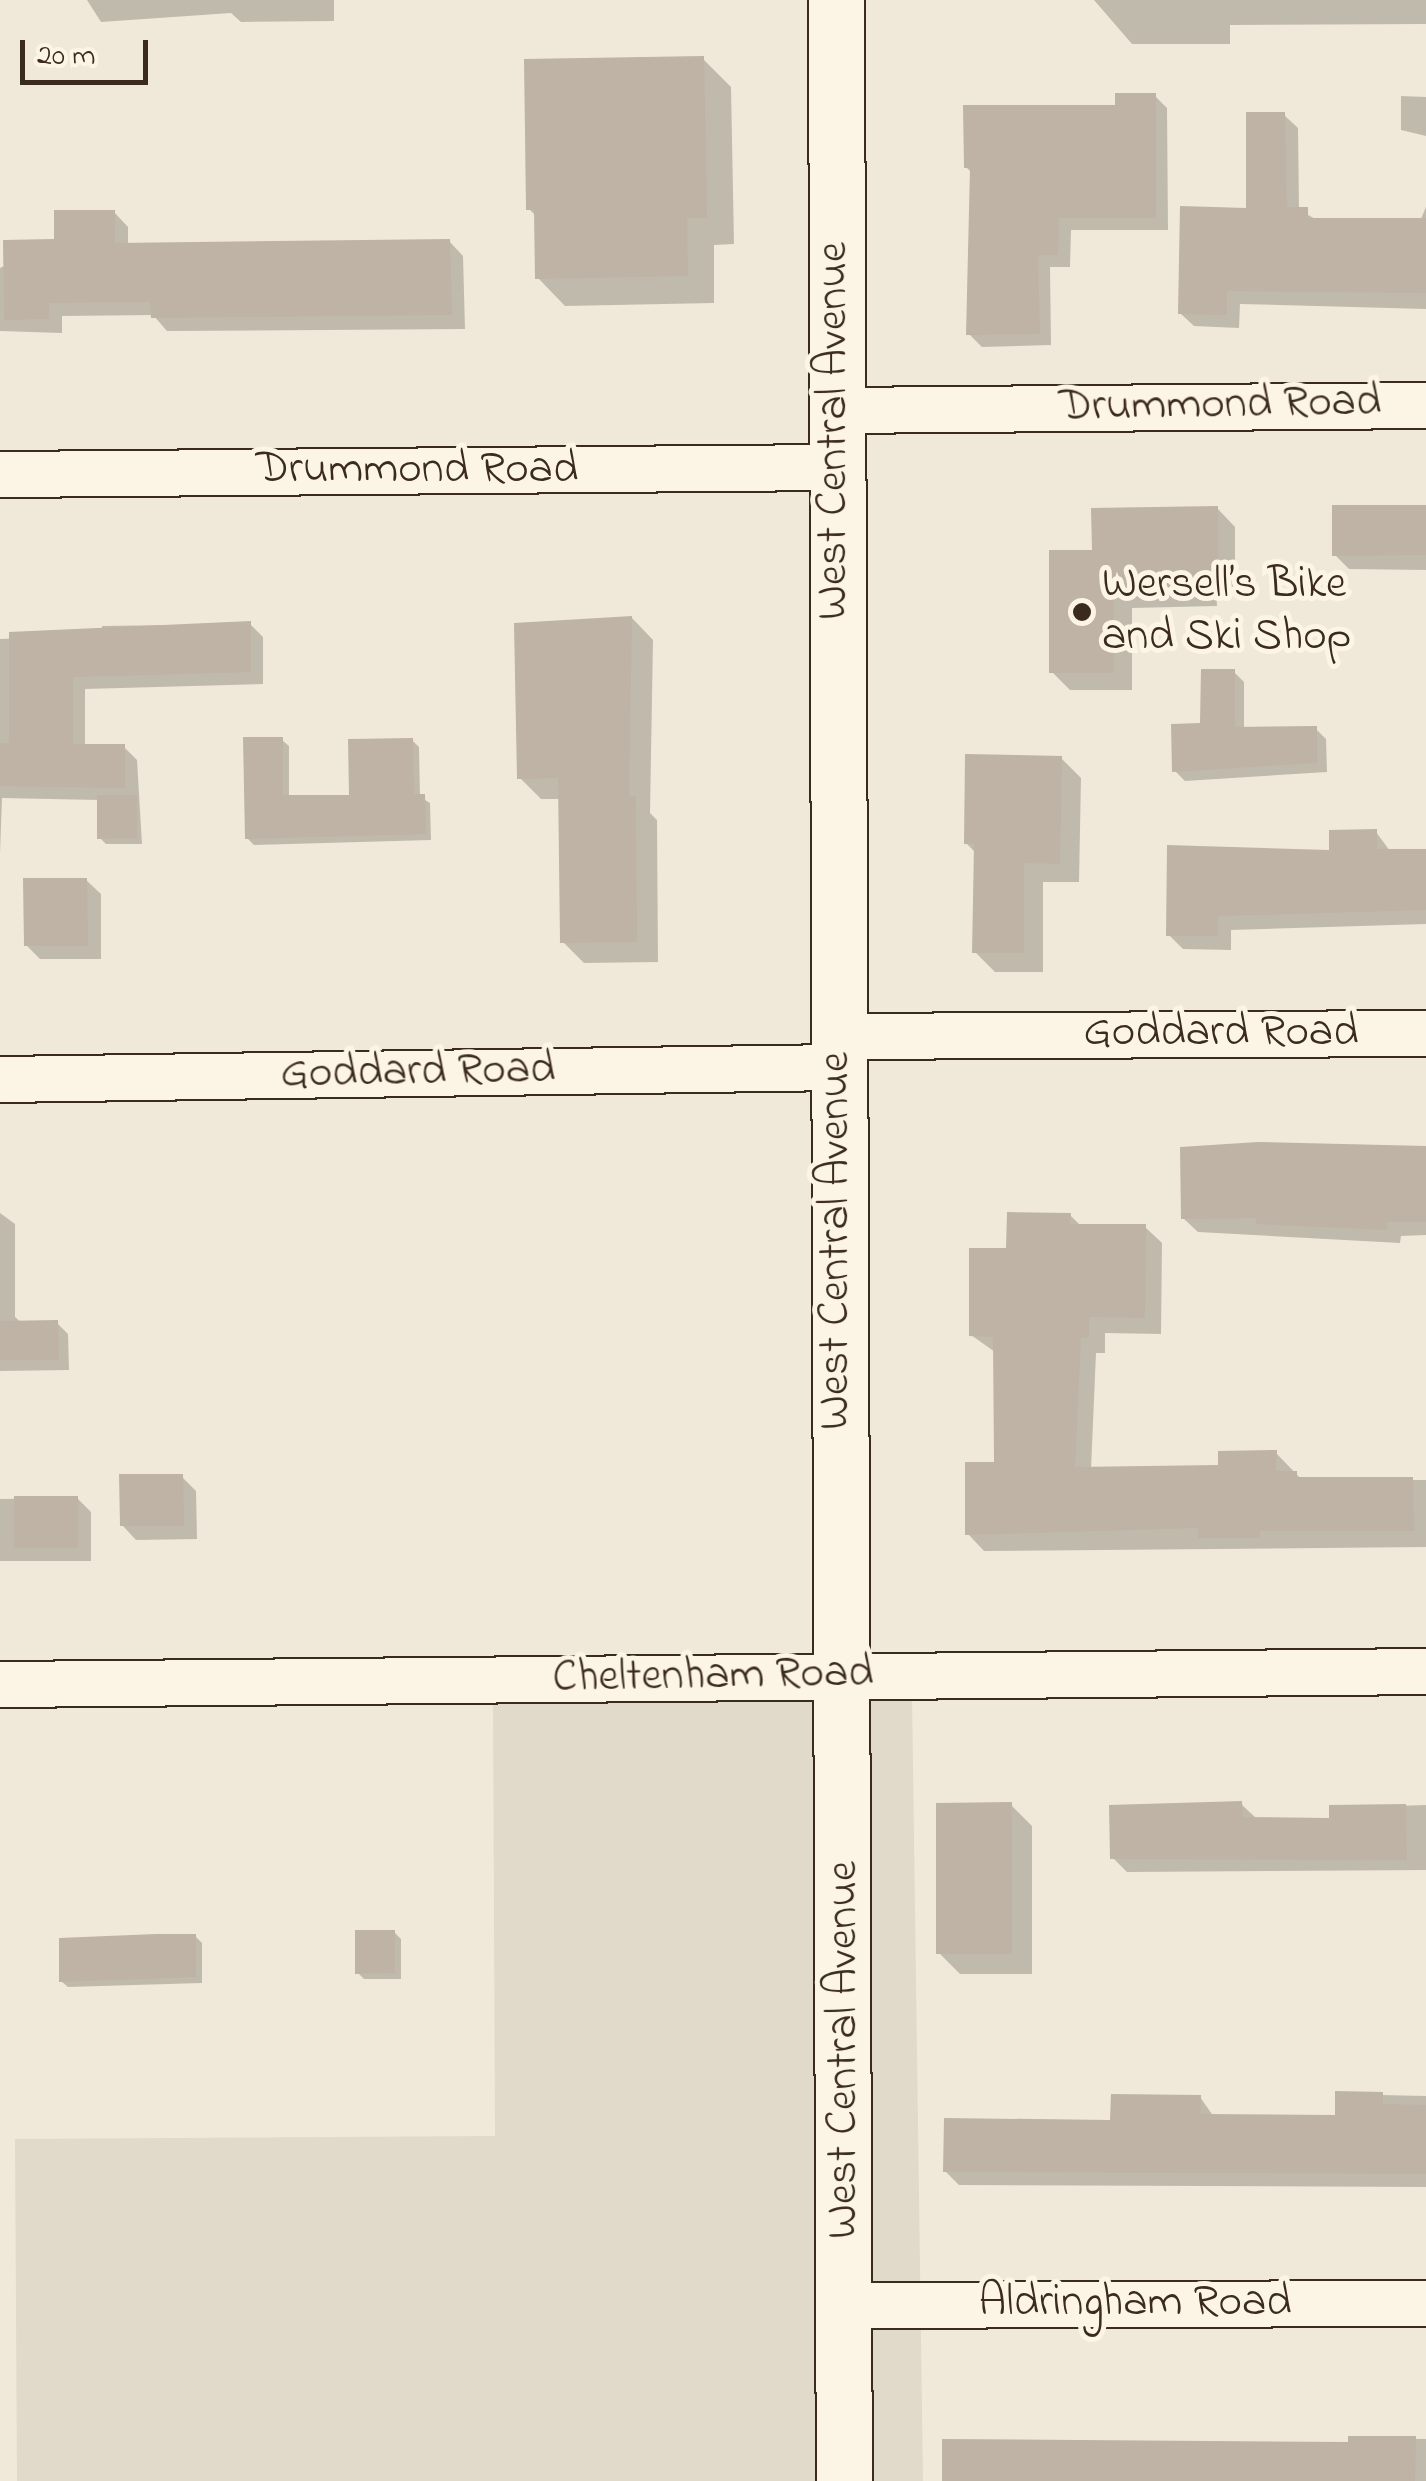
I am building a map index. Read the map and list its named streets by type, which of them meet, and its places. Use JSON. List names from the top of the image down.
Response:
{
  "streets": {
    "main road": ["West Central Avenue"],
    "street": [
      "Drummond Road",
      "Goddard Road",
      "Cheltenham Road",
      "Aldringham Road"
    ]
  },
  "crossings": [
    ["Drummond Road", "West Central Avenue"],
    ["West Central Avenue", "Goddard Road"],
    ["West Central Avenue", "Cheltenham Road"],
    ["West Central Avenue", "Aldringham Road"]
  ],
  "places": ["Wersell’s Bike and Ski Shop"],
  "scale_bar": "20 m"
}
